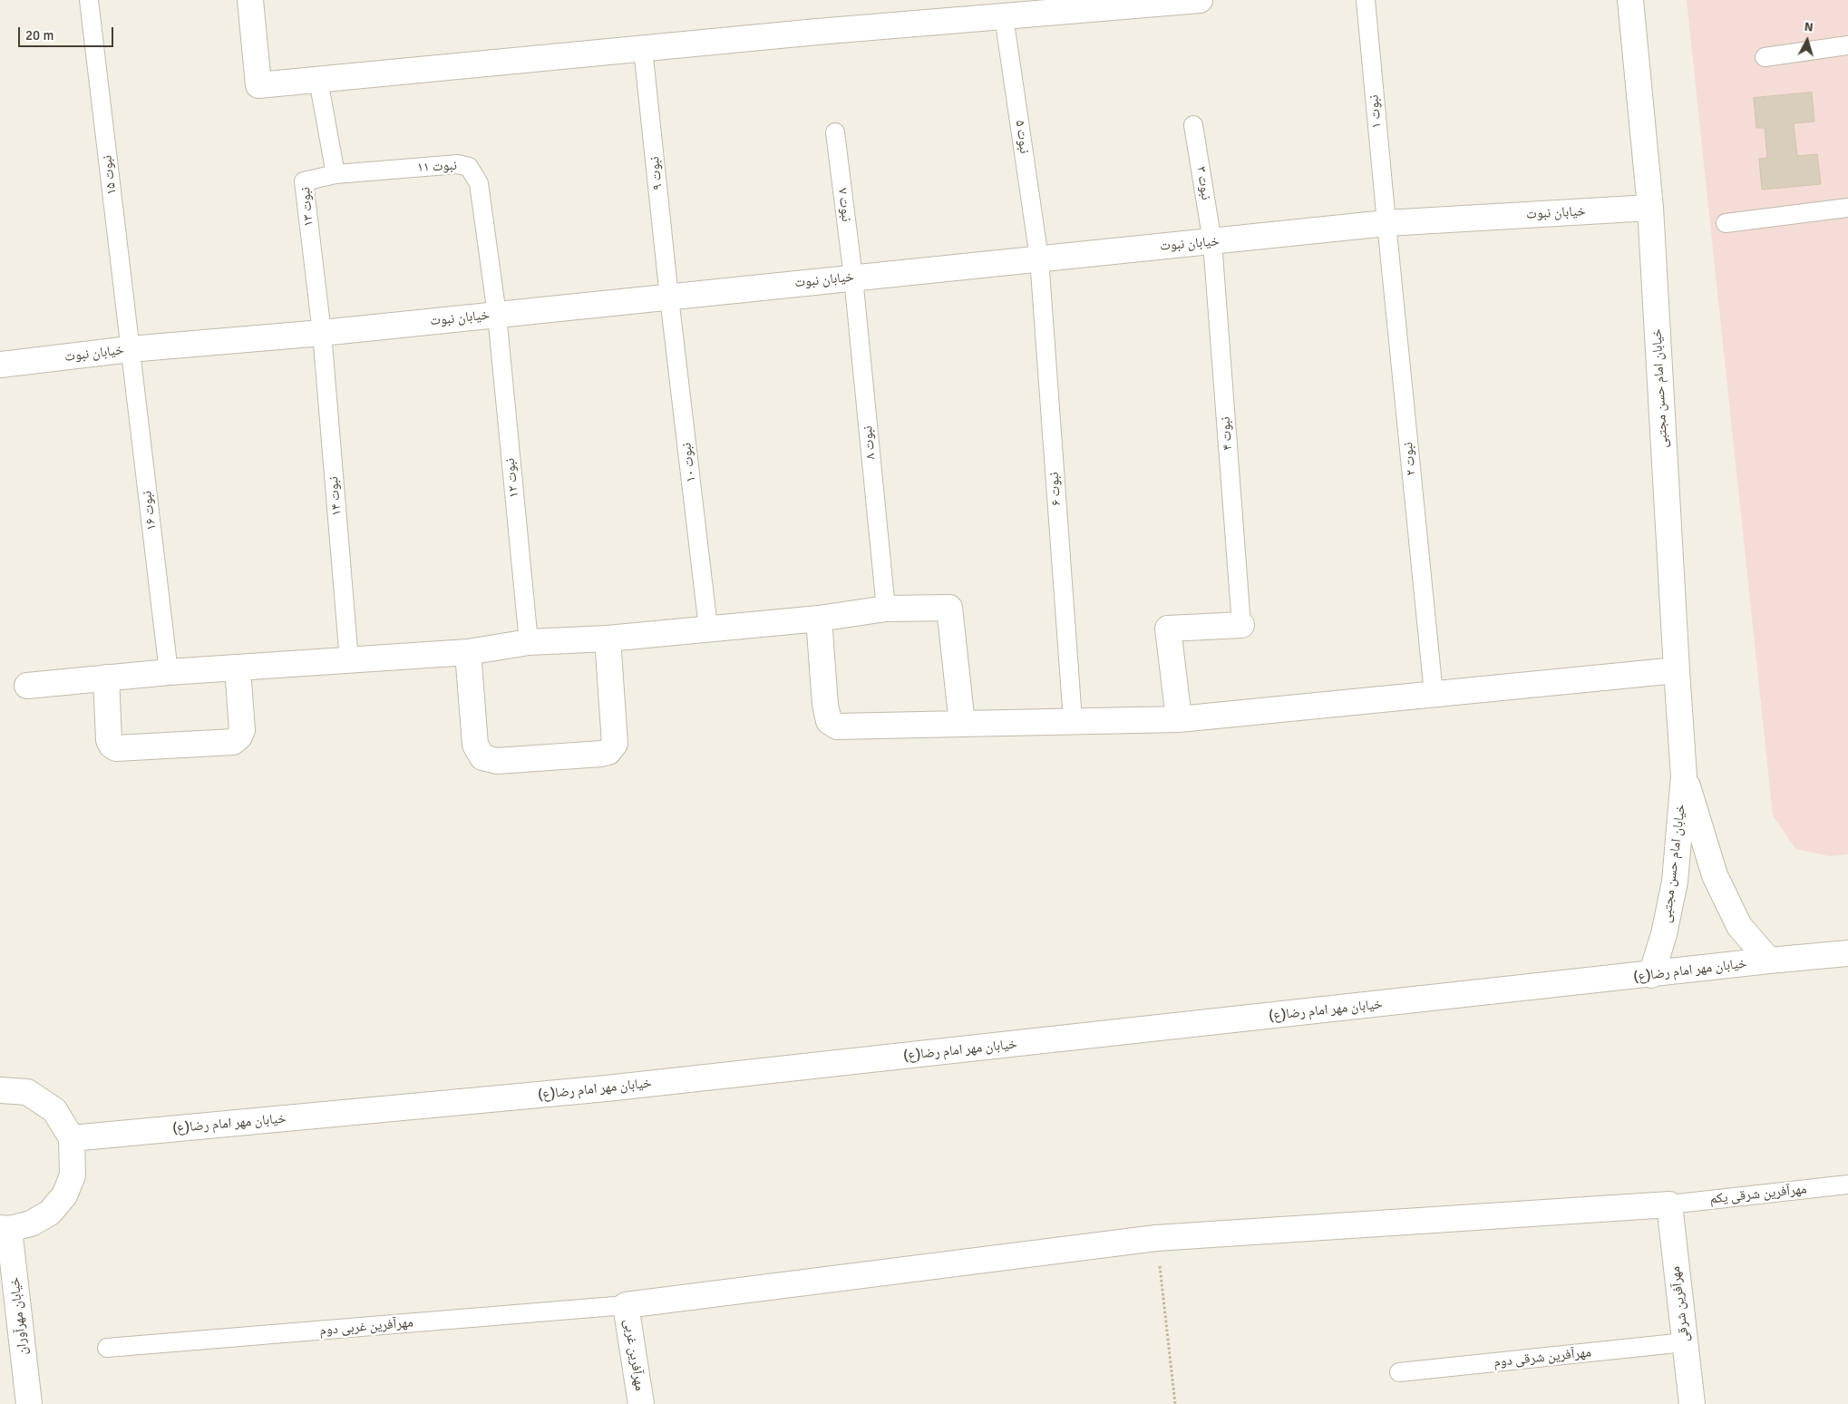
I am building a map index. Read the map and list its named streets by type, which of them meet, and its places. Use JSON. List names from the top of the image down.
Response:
{
  "streets": {
    "street": [
      "خیابان نبوت",
      "خیابان امام حسن مجتبی",
      "خیابان مهر امام رضا(ع)",
      "مهرآفرین شرقی",
      "خیابان مهرآوران",
      "مهرآفرین غربی"
    ],
    "lane": [
      "نبوت ۱",
      "نبوت ۵",
      "نبوت ۱۱",
      "نبوت ۹",
      "نبوت ۱۵",
      "نبوت ۳",
      "نبوت ۷",
      "نبوت ۱۳",
      "نبوت ۴",
      "نبوت ۸",
      "نبوت ۲",
      "نبوت ۱۰",
      "نبوت ۱۲",
      "نبوت ۶",
      "نبوت ۱۴",
      "نبوت ۱۶",
      "مهرآفرین شرقی یکم",
      "مهرآفرین غربی دوم",
      "مهرآفرین شرقی دوم"
    ]
  },
  "crossings": [
    ["نبوت ۱", "خیابان نبوت"],
    ["نبوت ۱", "نبوت ۲"],
    ["نبوت ۵", "خیابان نبوت"],
    ["نبوت ۵", "نبوت ۶"],
    ["نبوت ۱۱", "نبوت ۱۳"],
    ["نبوت ۱۱", "خیابان نبوت"],
    ["نبوت ۱۱", "نبوت ۱۲"],
    ["نبوت ۹", "خیابان نبوت"],
    ["نبوت ۹", "نبوت ۱۰"],
    ["نبوت ۱۵", "خیابان نبوت"],
    ["نبوت ۱۵", "نبوت ۱۶"],
    ["نبوت ۳", "خیابان نبوت"],
    ["نبوت ۳", "نبوت ۴"],
    ["نبوت ۷", "خیابان نبوت"],
    ["نبوت ۷", "نبوت ۸"],
    ["نبوت ۱۳", "خیابان نبوت"],
    ["نبوت ۱۳", "نبوت ۱۴"],
    ["خیابان نبوت", "خیابان امام حسن مجتبی"],
    ["خیابان نبوت", "نبوت ۴"],
    ["خیابان نبوت", "نبوت ۸"],
    ["خیابان نبوت", "نبوت ۲"],
    ["خیابان نبوت", "نبوت ۱۰"],
    ["خیابان نبوت", "نبوت ۱۲"],
    ["خیابان نبوت", "نبوت ۶"],
    ["خیابان نبوت", "نبوت ۱۴"],
    ["خیابان نبوت", "نبوت ۱۶"],
    ["خیابان امام حسن مجتبی", "خیابان مهر امام رضا(ع)"],
    ["مهرآفرین شرقی یکم", "مهرآفرین شرقی"],
    ["مهرآفرین شرقی", "مهرآفرین شرقی دوم"],
    ["مهرآفرین غربی دوم", "مهرآفرین غربی"]
  ],
  "scale_bar": "20 m",
  "north": "top"
}
